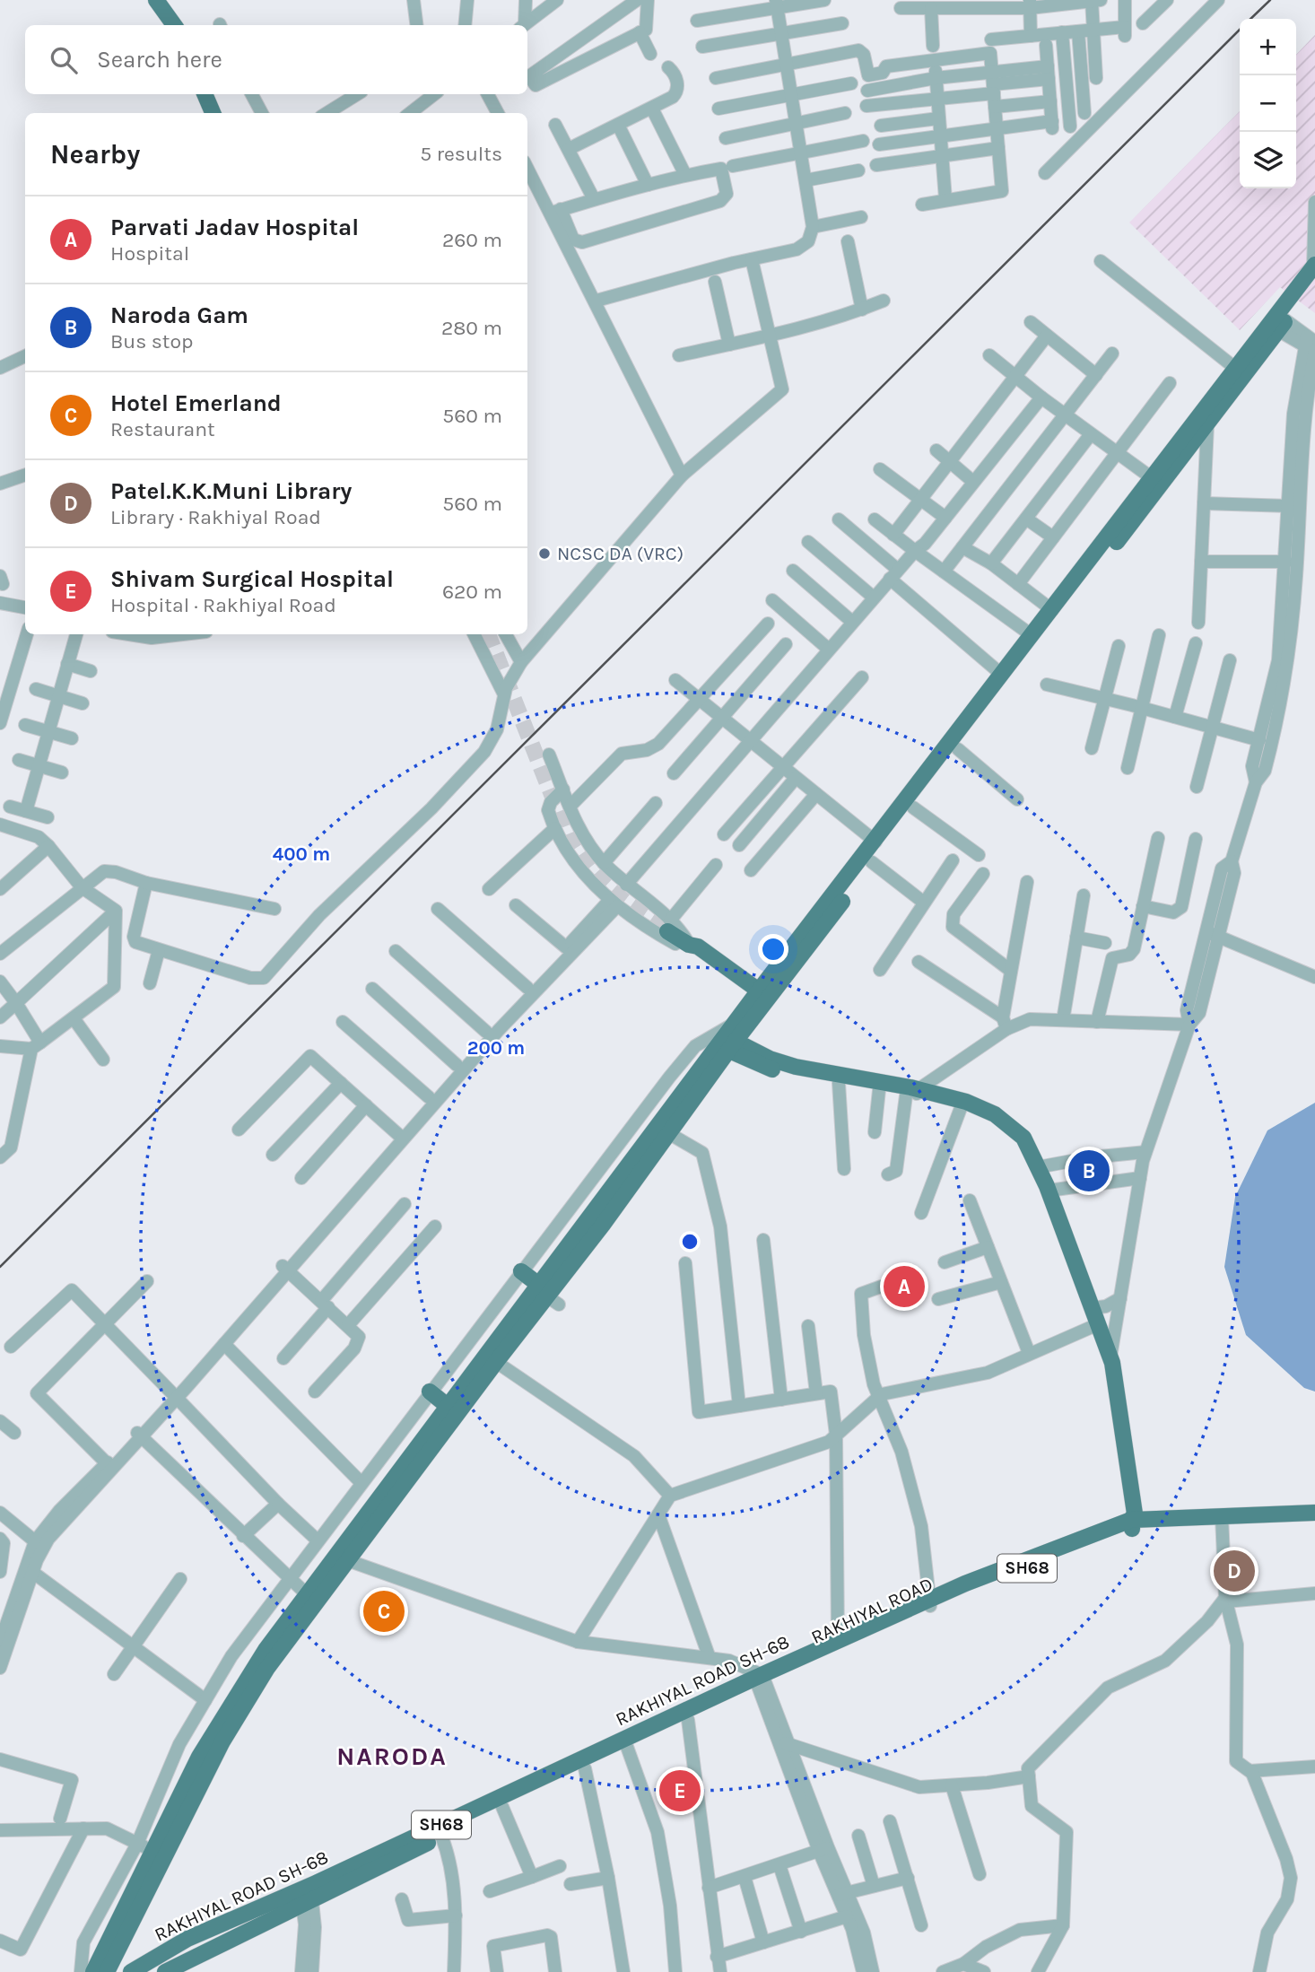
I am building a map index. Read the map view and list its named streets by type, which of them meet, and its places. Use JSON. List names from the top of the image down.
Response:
{
  "streets": {
    "main road": ["SH68", "RAKHIYAL ROAD", "RAKHIYAL ROAD SH-68"]
  },
  "crossings": [
    ["SH68", "RAKHIYAL ROAD SH-68"],
    ["RAKHIYAL ROAD", "RAKHIYAL ROAD SH-68"]
  ],
  "districts": ["NARODA"],
  "places": ["NCSC DA (VRC)"],
  "page": {
    "map_buttons": ["+", "−"],
    "search": "Search here",
    "heading": ["Nearby", "5 results"],
    "list": [
      {
        "mark": "A",
        "name": "Parvati Jadav Hospital",
        "note": "Hospital",
        "value": "260 m"
      },
      {
        "mark": "B",
        "name": "Naroda Gam",
        "note": "Bus stop",
        "value": "280 m"
      },
      {
        "mark": "C",
        "name": "Hotel Emerland",
        "note": "Restaurant",
        "value": "560 m"
      },
      {
        "mark": "D",
        "name": "Patel.K.K.Muni Library",
        "note": "Library · Rakhiyal Road",
        "value": "560 m"
      },
      {
        "mark": "E",
        "name": "Shivam Surgical Hospital",
        "note": "Hospital · Rakhiyal Road",
        "value": "620 m"
      }
    ],
    "pins": [
      "B",
      "A",
      "D",
      "C",
      "E"
    ]
  },
  "rings": ["400 m", "200 m"]
}
